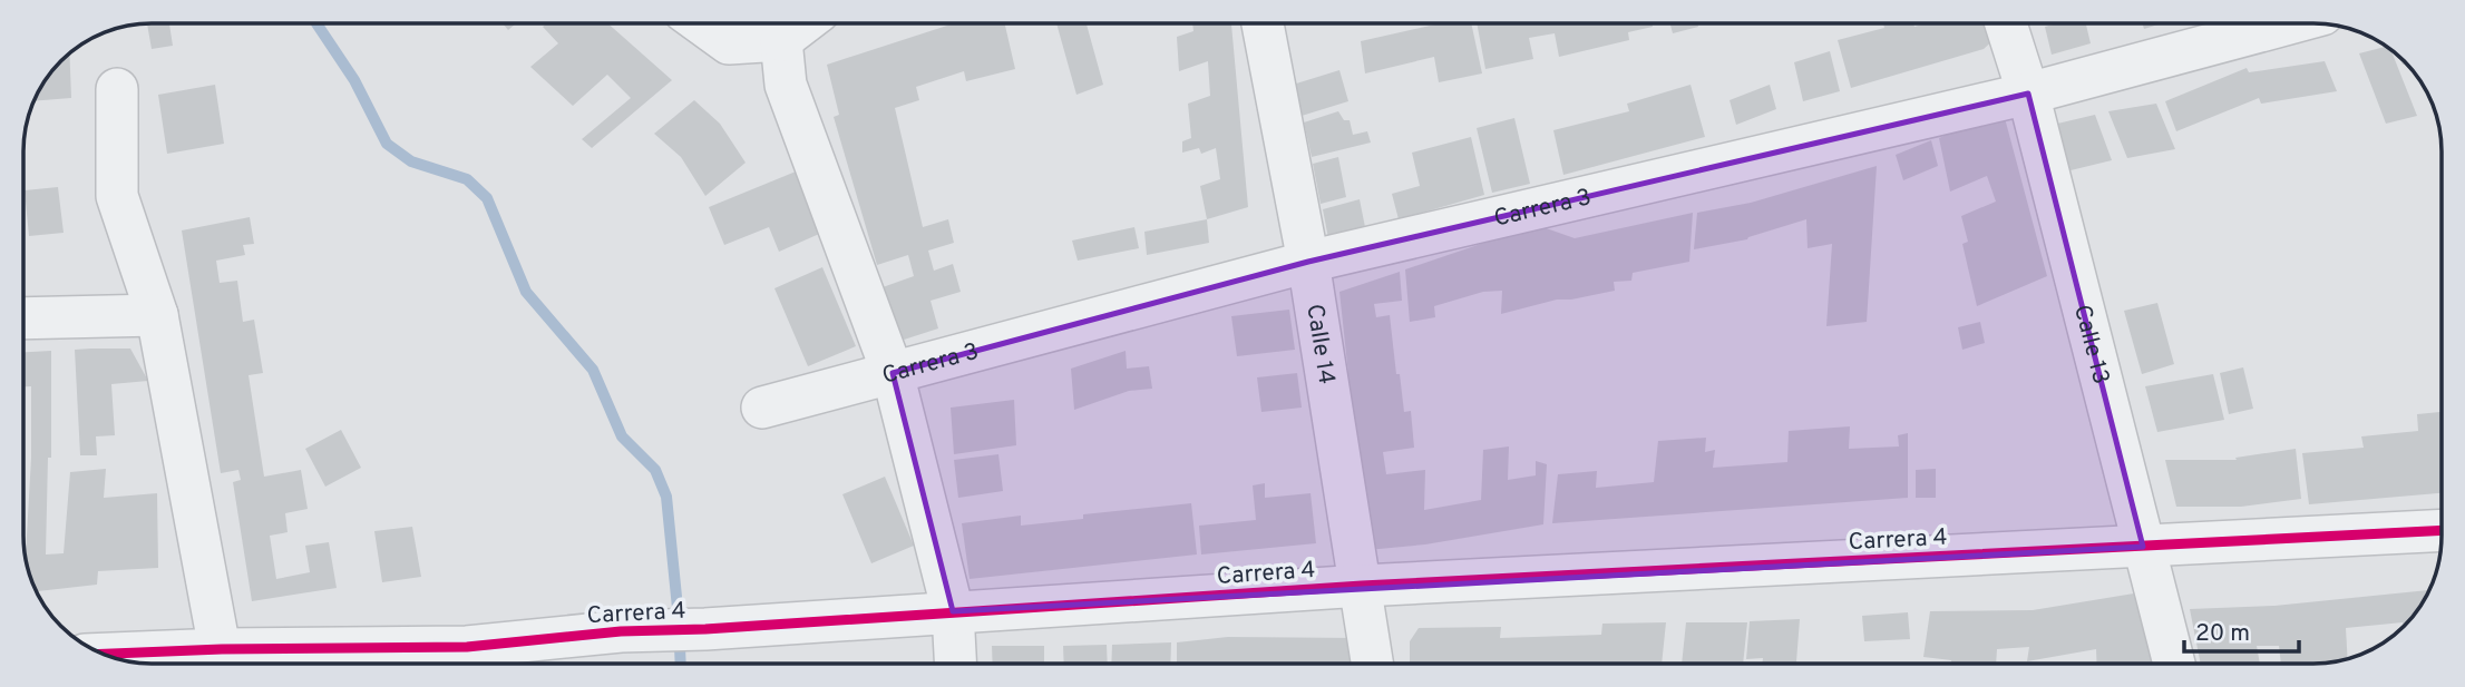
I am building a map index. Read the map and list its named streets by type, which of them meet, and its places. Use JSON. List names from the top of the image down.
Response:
{
  "streets": {
    "street": [
      "Carrera 3",
      "Calle 14",
      "Calle 13",
      "Carrera 4"
    ]
  },
  "crossings": [
    ["Carrera 3", "Calle 14"],
    ["Carrera 3", "Calle 13"],
    ["Calle 14", "Carrera 4"],
    ["Calle 13", "Carrera 4"]
  ],
  "scale_bar": "20 m"
}
